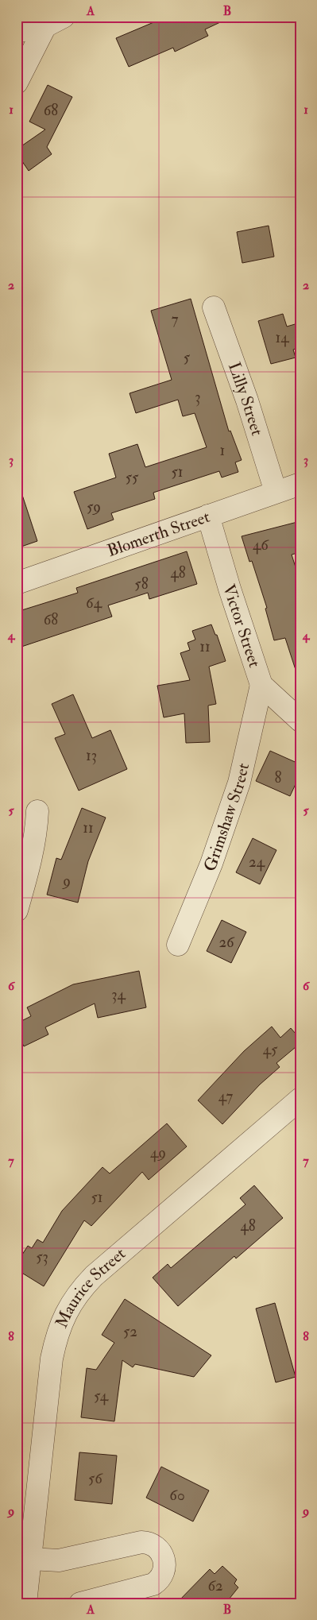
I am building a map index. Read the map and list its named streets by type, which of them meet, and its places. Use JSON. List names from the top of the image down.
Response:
{
  "streets": {
    "street": [
      "Lilly Street",
      "Blomerth Street",
      "Victor Street",
      "Grimshaw Street",
      "Maurice Street"
    ]
  },
  "crossings": [
    ["Lilly Street", "Blomerth Street"],
    ["Blomerth Street", "Victor Street"],
    ["Victor Street", "Grimshaw Street"]
  ],
  "house_numbers": [
    "68",
    "7",
    "14",
    "5",
    "3",
    "1",
    "51",
    "55",
    "59",
    "46",
    "48",
    "58",
    "64",
    "68",
    "11",
    "13",
    "8",
    "11",
    "24",
    "9",
    "26",
    "34",
    "45",
    "47",
    "49",
    "51",
    "48",
    "53",
    "52",
    "54",
    "56",
    "60",
    "62"
  ],
  "grid": {
    "columns": ["A", "B"],
    "rows": [
      "1",
      "2",
      "3",
      "4",
      "5",
      "6",
      "7",
      "8",
      "9"
    ]
  }
}
